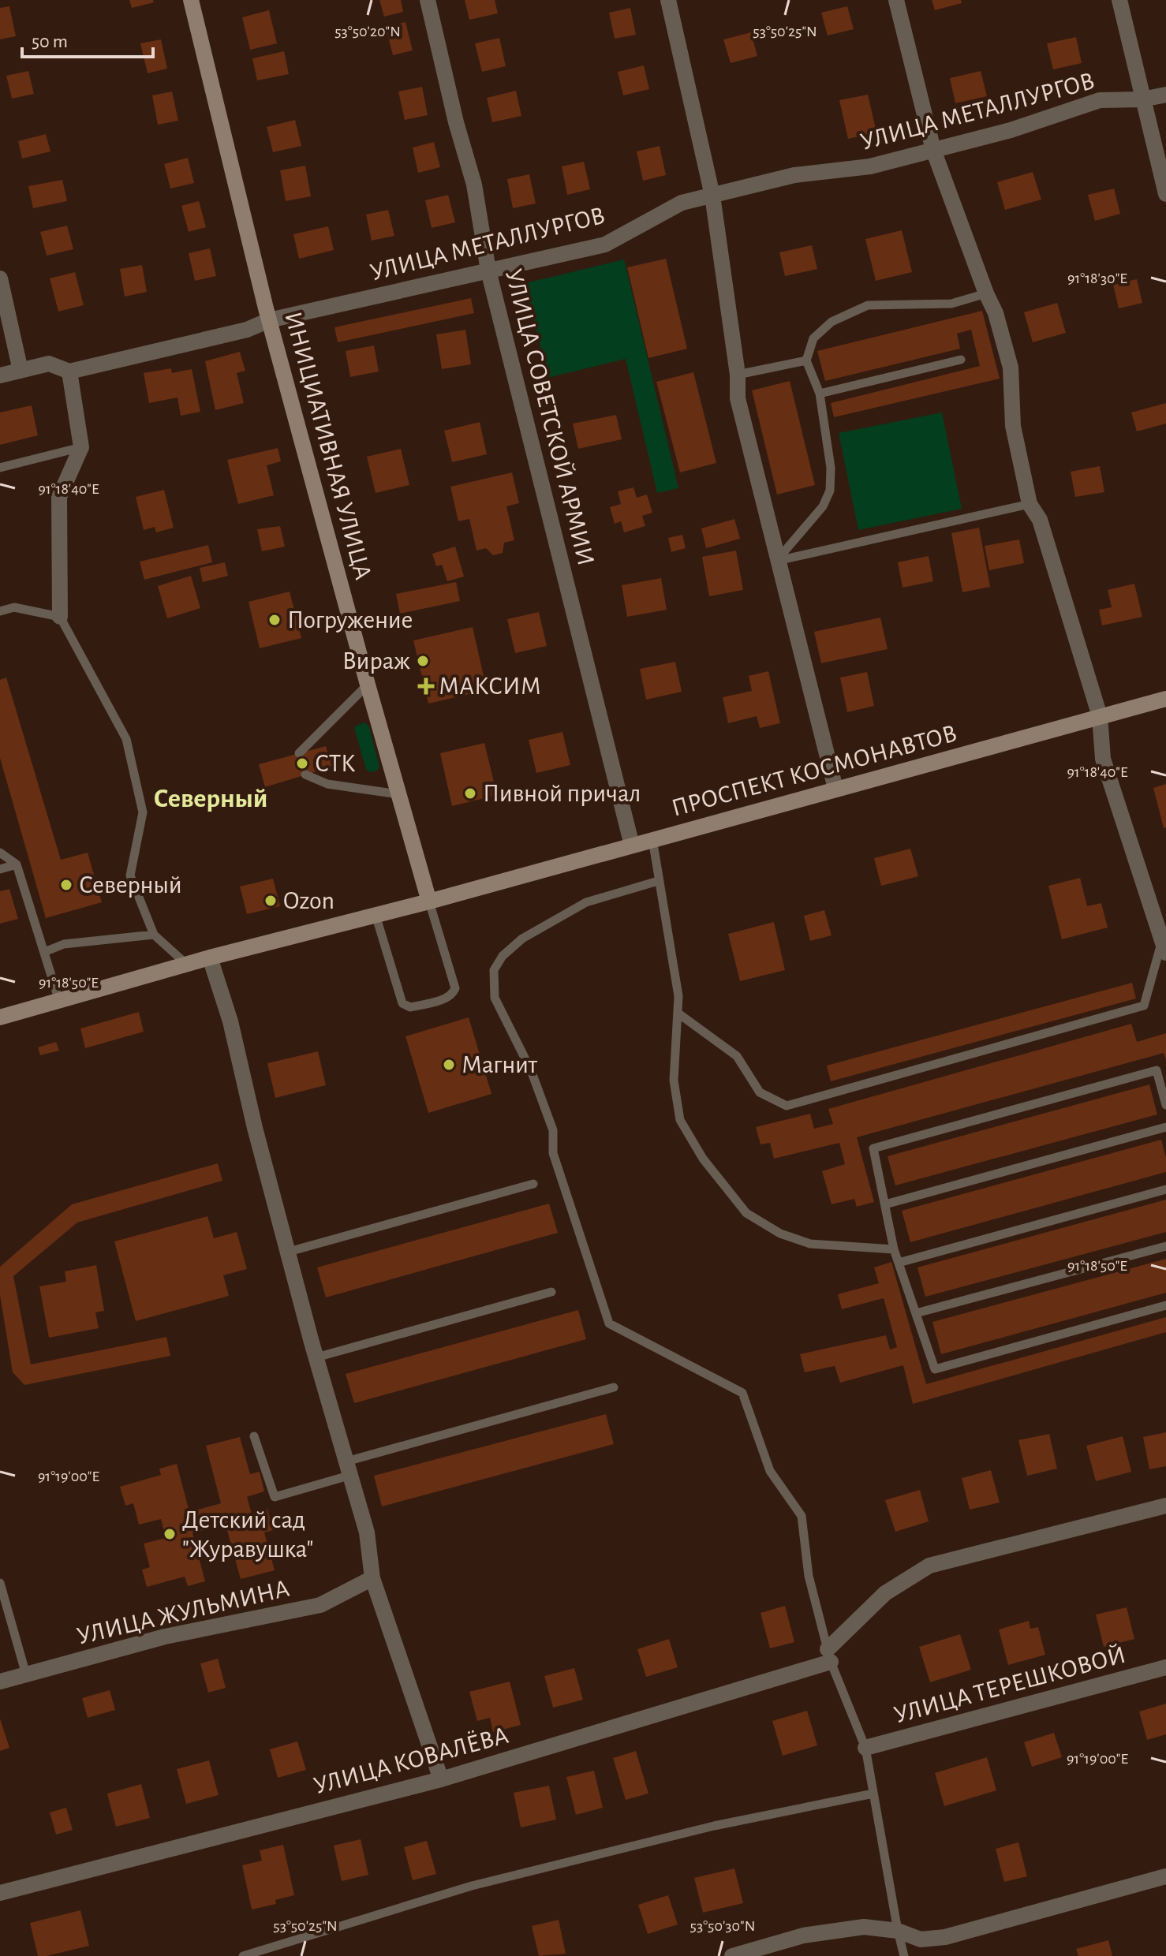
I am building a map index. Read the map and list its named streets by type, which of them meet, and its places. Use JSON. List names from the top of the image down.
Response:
{
  "streets": {
    "main road": ["ИНИЦИАТИВНАЯ УЛИЦА", "ПРОСПЕКТ КОСМОНАВТОВ"],
    "street": [
      "УЛИЦА МЕТАЛЛУРГОВ",
      "УЛИЦА СОВЕТСКОЙ АРМИИ",
      "УЛИЦА ЖУЛЬМИНА",
      "УЛИЦА ТЕРЕШКОВОЙ",
      "УЛИЦА КОВАЛЁВА"
    ]
  },
  "crossings": [
    ["УЛИЦА МЕТАЛЛУРГОВ", "УЛИЦА СОВЕТСКОЙ АРМИИ"],
    ["УЛИЦА МЕТАЛЛУРГОВ", "ИНИЦИАТИВНАЯ УЛИЦА"],
    ["УЛИЦА СОВЕТСКОЙ АРМИИ", "ПРОСПЕКТ КОСМОНАВТОВ"],
    ["ИНИЦИАТИВНАЯ УЛИЦА", "ПРОСПЕКТ КОСМОНАВТОВ"]
  ],
  "districts": ["Северный"],
  "places": {
    "other": [
      "Погружение",
      "Вираж",
      "СТК",
      "Пивной причал",
      "Северный",
      "Ozon",
      "Магнит",
      "Детский сад \"Журавушка\""
    ],
    "health": ["МАКСИМ"]
  },
  "scale_bar": "50 m",
  "coordinates": [
    "53°50'20\"N",
    "53°50'25\"N",
    "91°18'30\"E",
    "91°18'40\"E",
    "91°18'50\"E",
    "91°19'00\"E",
    "53°50'30\"N"
  ]
}
